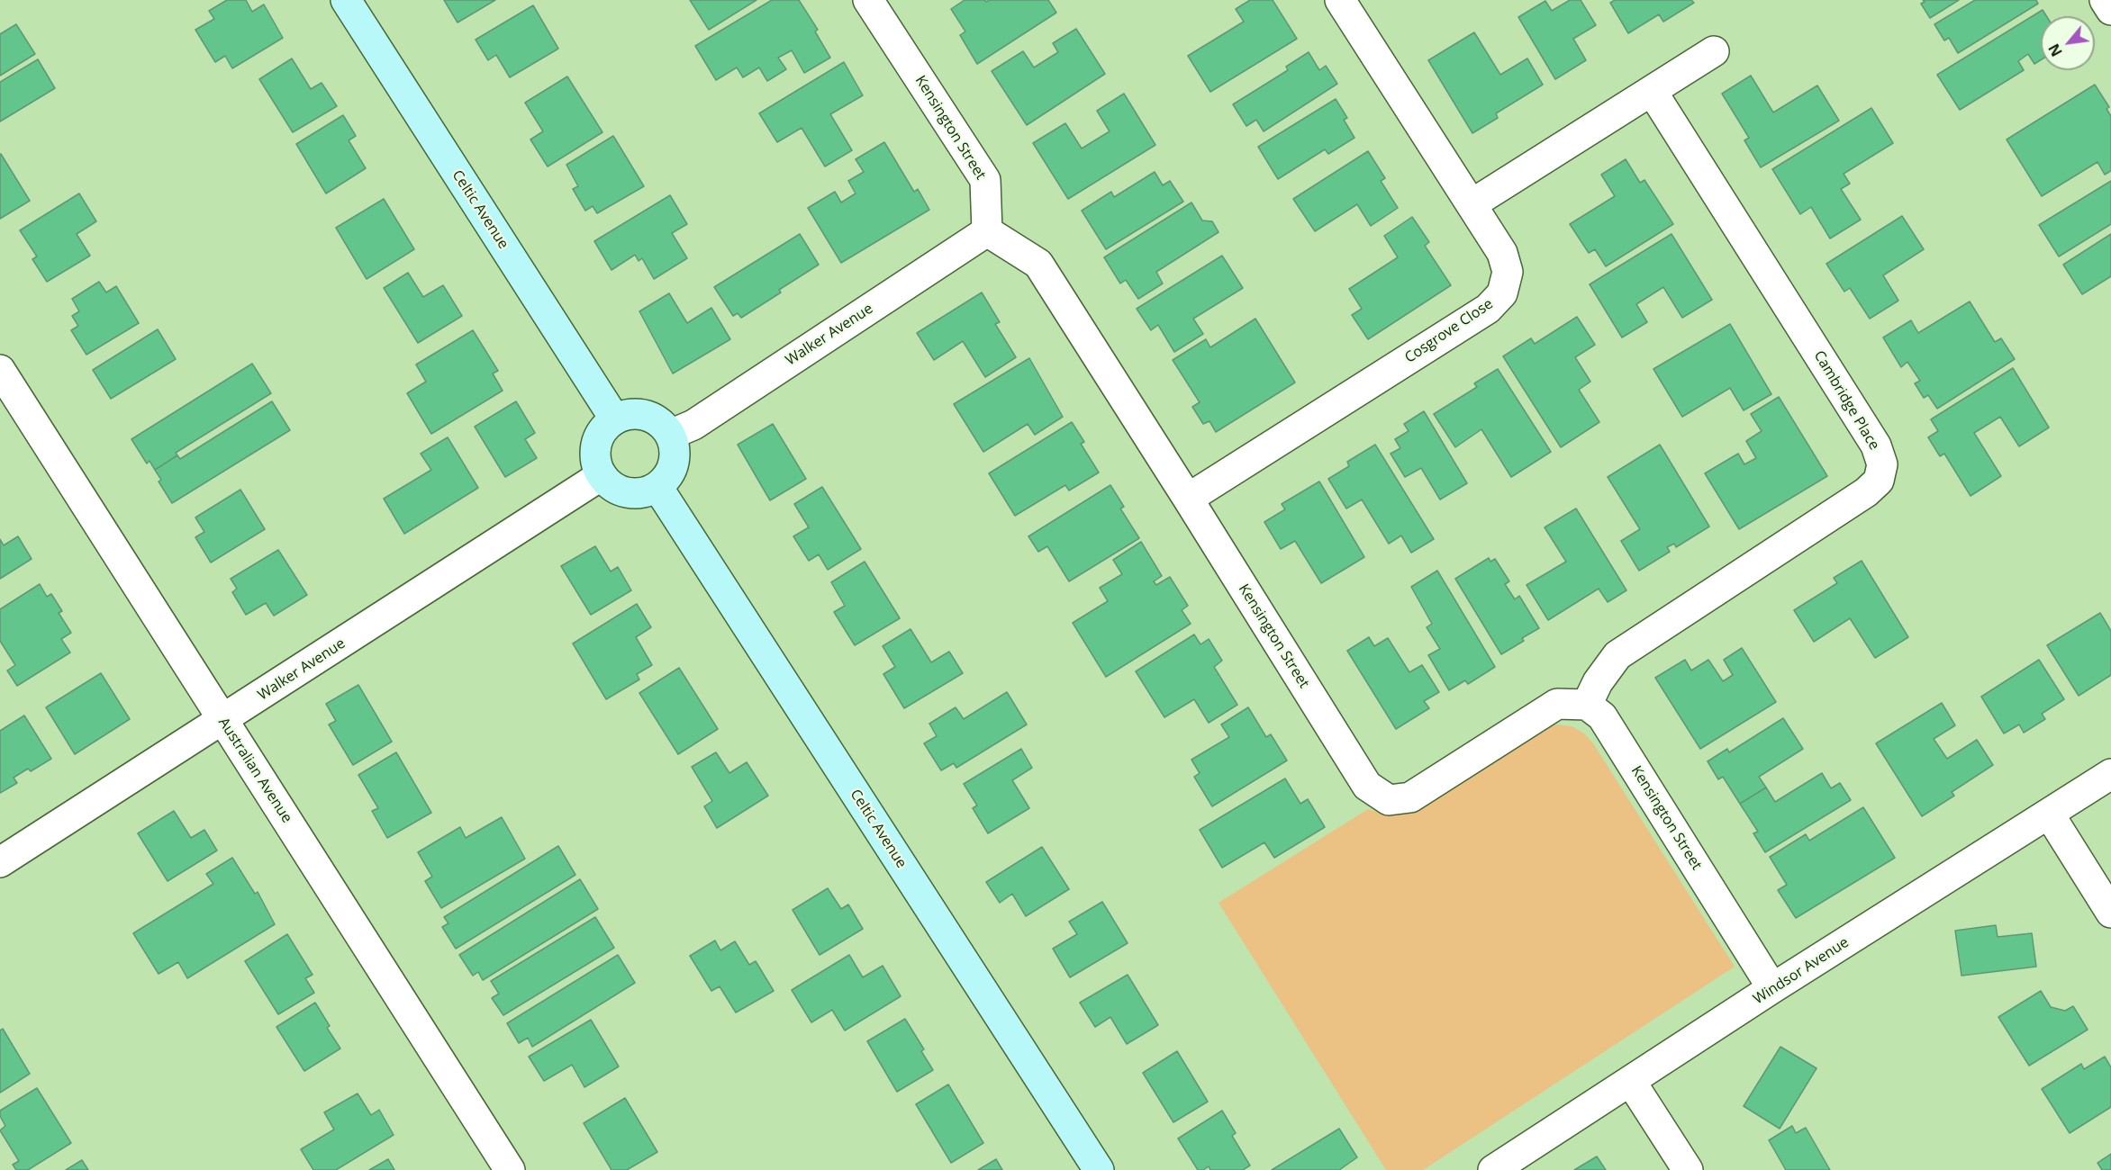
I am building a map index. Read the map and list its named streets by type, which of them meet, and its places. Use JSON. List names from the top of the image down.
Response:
{
  "streets": {
    "street": [
      "Kensington Street",
      "Celtic Avenue",
      "Cosgrove Close",
      "Walker Avenue",
      "Cambridge Place",
      "Australian Avenue",
      "Windsor Avenue"
    ]
  },
  "crossings": [
    ["Kensington Street", "Cosgrove Close"],
    ["Kensington Street", "Walker Avenue"],
    ["Kensington Street", "Cambridge Place"],
    ["Kensington Street", "Windsor Avenue"],
    ["Celtic Avenue", "Walker Avenue"],
    ["Walker Avenue", "Australian Avenue"]
  ],
  "north": "bottom left"
}
